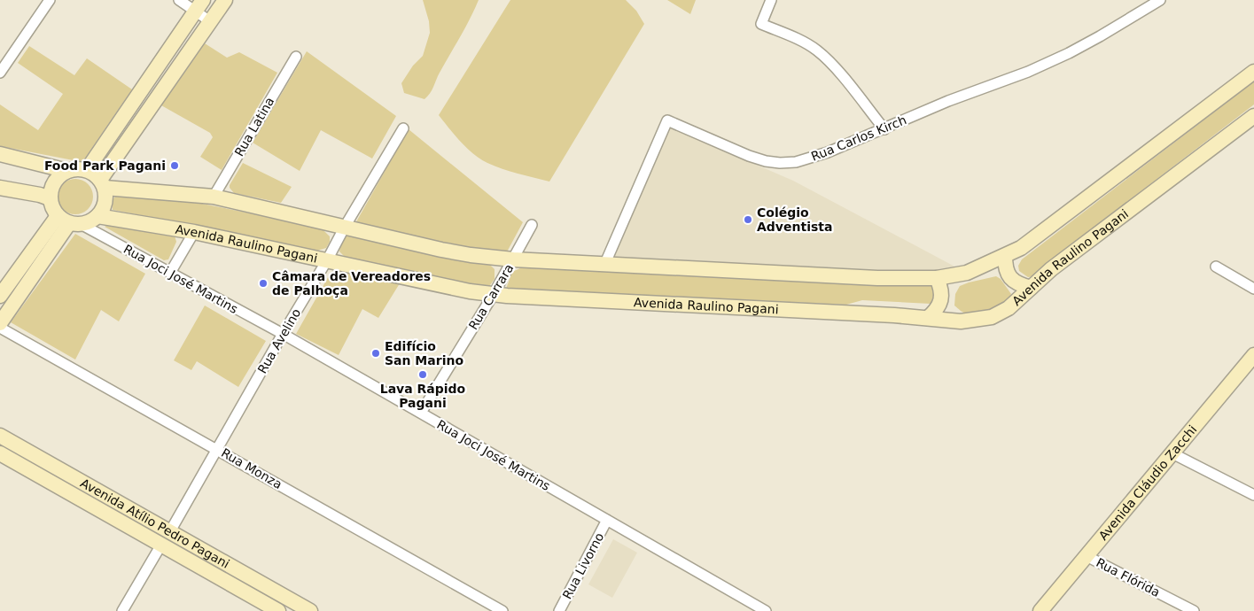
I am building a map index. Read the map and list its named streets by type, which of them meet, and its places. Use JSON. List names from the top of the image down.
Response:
{
  "streets": {
    "main road": ["Avenida Raulino Pagani", "Avenida Cláudio Zacchi", "Avenida Atílio Pedro Pagani"],
    "street": [
      "Rua Latina",
      "Rua Carlos Kirch",
      "Rua Joci José Martins",
      "Rua Carrara",
      "Rua Avelino",
      "Rua Monza",
      "Rua Livorno",
      "Rua Flórida"
    ]
  },
  "crossings": [
    ["Avenida Raulino Pagani", "Rua Joci José Martins"],
    ["Avenida Raulino Pagani", "Rua Carrara"],
    ["Avenida Raulino Pagani", "Rua Avelino"],
    ["Rua Joci José Martins", "Rua Carrara"],
    ["Rua Joci José Martins", "Rua Avelino"],
    ["Rua Joci José Martins", "Rua Livorno"],
    ["Rua Avelino", "Rua Monza"],
    ["Rua Avelino", "Avenida Atílio Pedro Pagani"],
    ["Avenida Cláudio Zacchi", "Rua Flórida"]
  ],
  "places": [
    "Food Park Pagani",
    "Colégio Adventista",
    "Câmara de Vereadores de Palhoça",
    "Edifício San Marino",
    "Lava Rápido Pagani"
  ]
}
